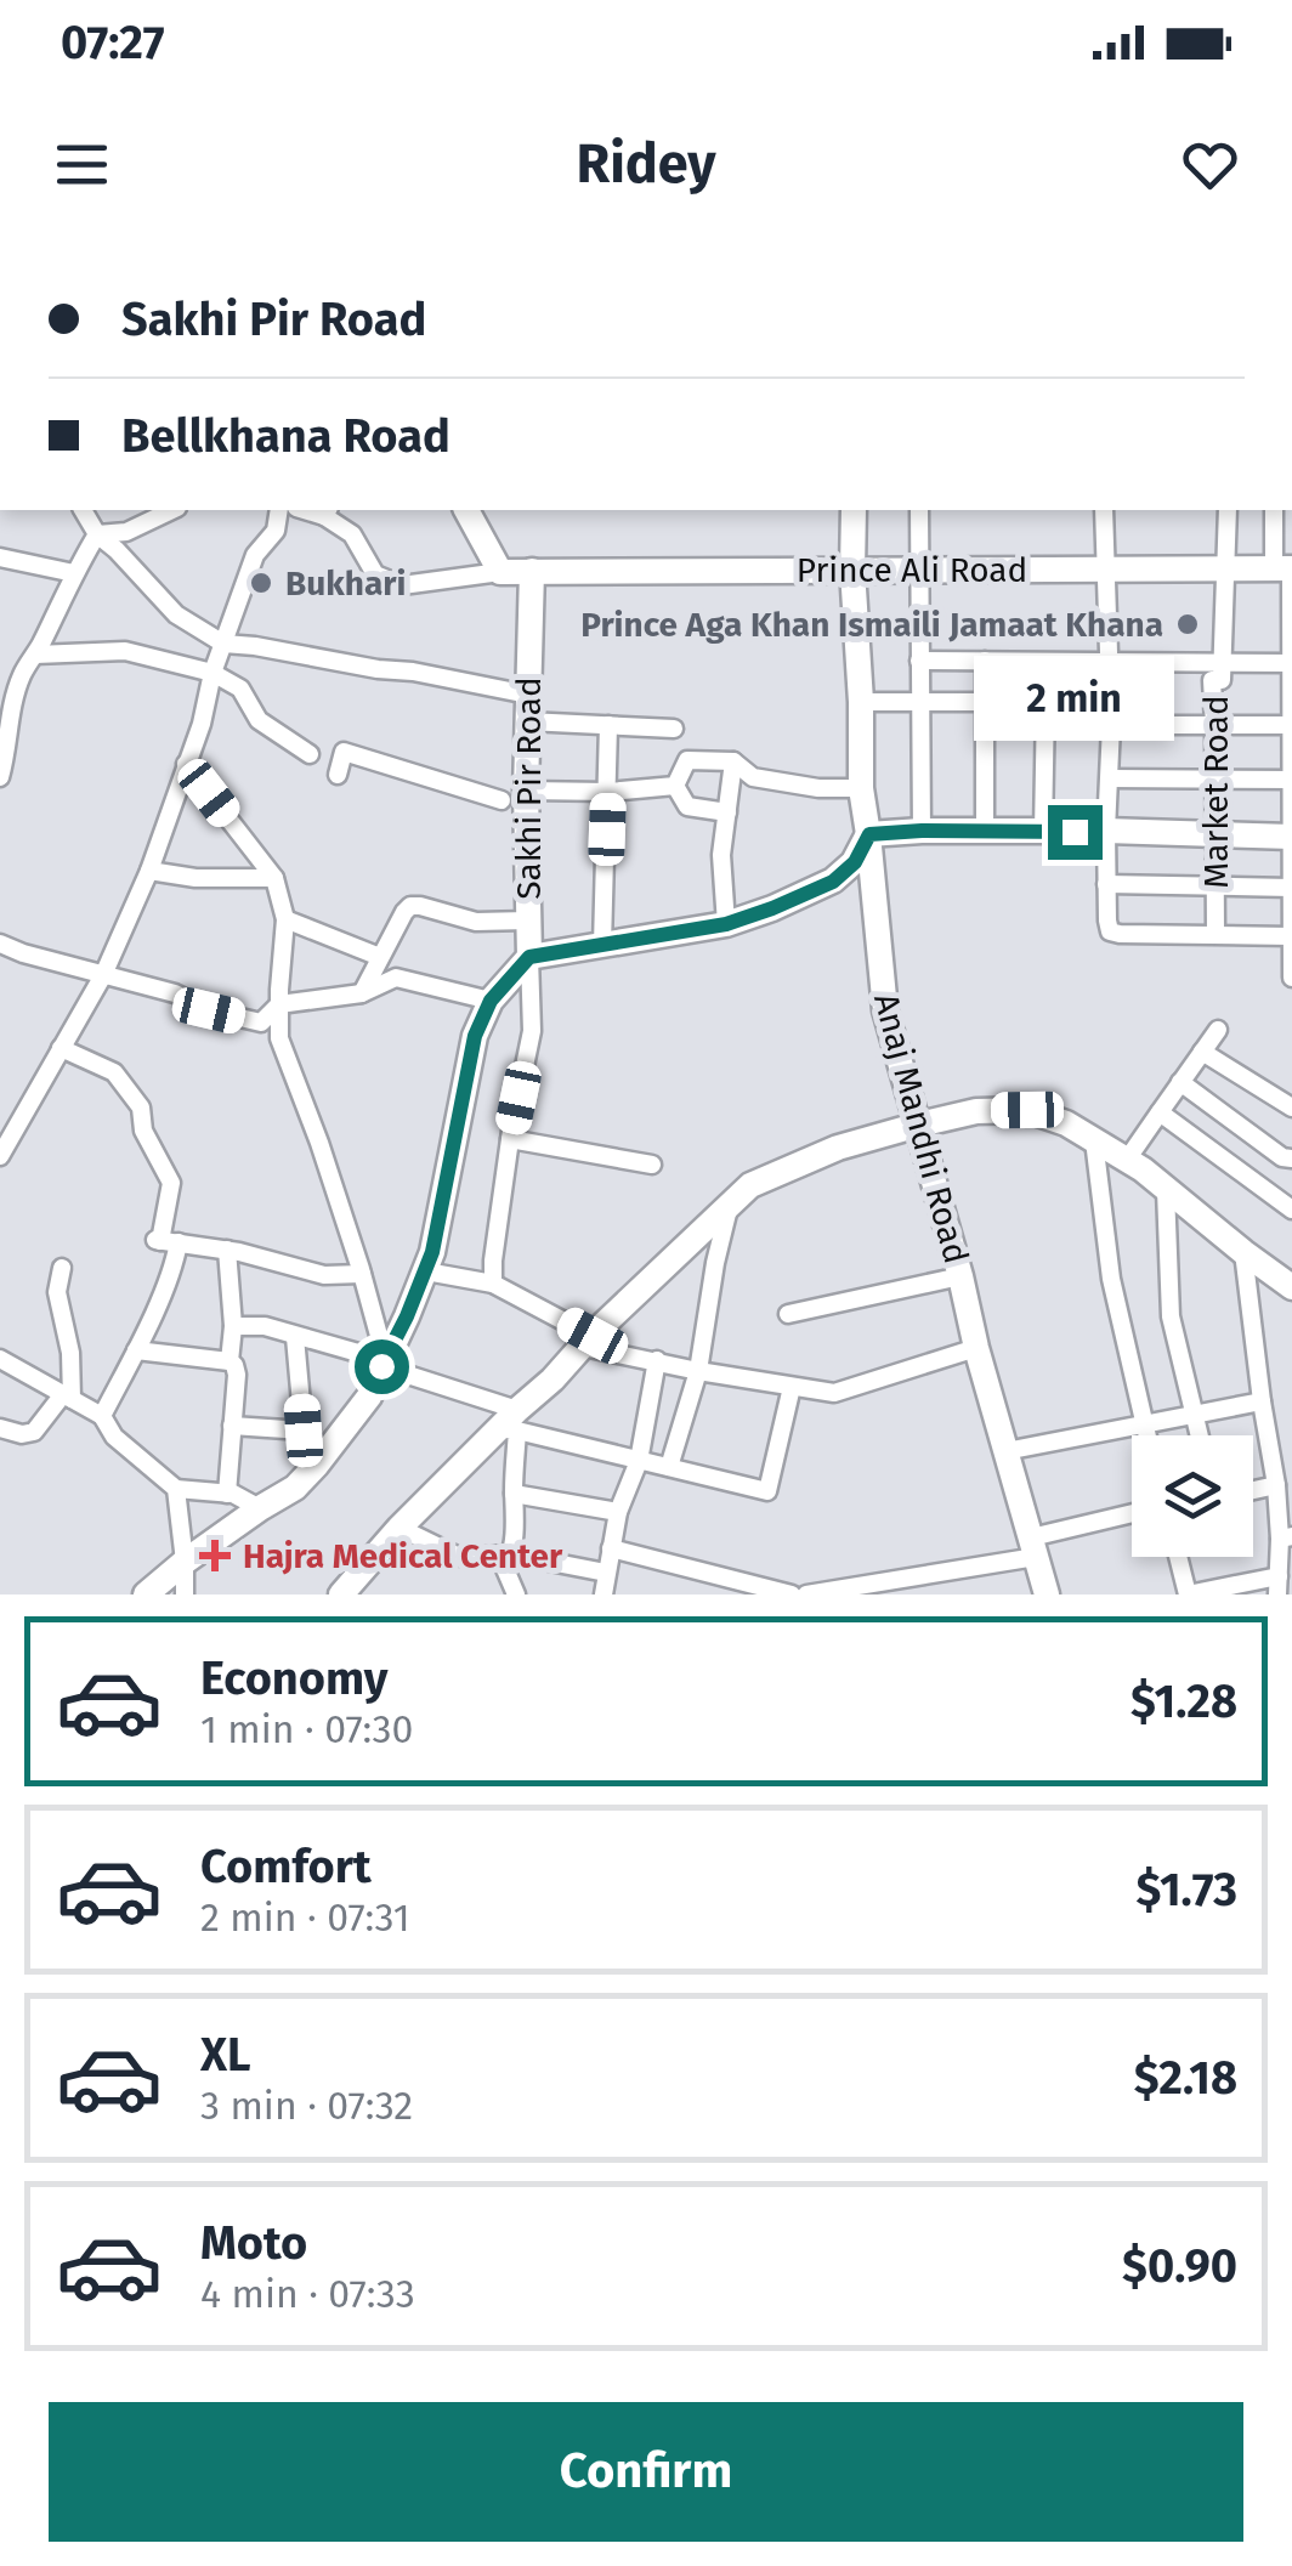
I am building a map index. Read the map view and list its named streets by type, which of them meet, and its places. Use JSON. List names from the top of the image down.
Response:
{
  "streets": {
    "street": [
      "Prince Ali Road",
      "Sakhi Pir Road",
      "Market Road",
      "Anaj Mandhi Road"
    ]
  },
  "crossings": [
    ["Prince Ali Road", "Sakhi Pir Road"],
    ["Prince Ali Road", "Market Road"],
    ["Prince Ali Road", "Anaj Mandhi Road"]
  ],
  "places": {
    "other": ["Bukhari", "Prince Aga Khan Ismaili Jamaat Khana"],
    "health": ["Hajra Medical Center"]
  },
  "page": {
    "status": "07:27",
    "header": "Ridey",
    "banner": ["Sakhi Pir Road", "Bellkhana Road"],
    "bubble": "2 min",
    "list": [
      {
        "name": "Economy",
        "note": "1 min · 07:30",
        "value": "$1.28"
      },
      {
        "name": "Comfort",
        "note": "2 min · 07:31",
        "value": "$1.73"
      },
      {
        "name": "XL",
        "note": "3 min · 07:32",
        "value": "$2.18"
      },
      {
        "name": "Moto",
        "note": "4 min · 07:33",
        "value": "$0.90"
      }
    ],
    "buttons": "Confirm"
  }
}
